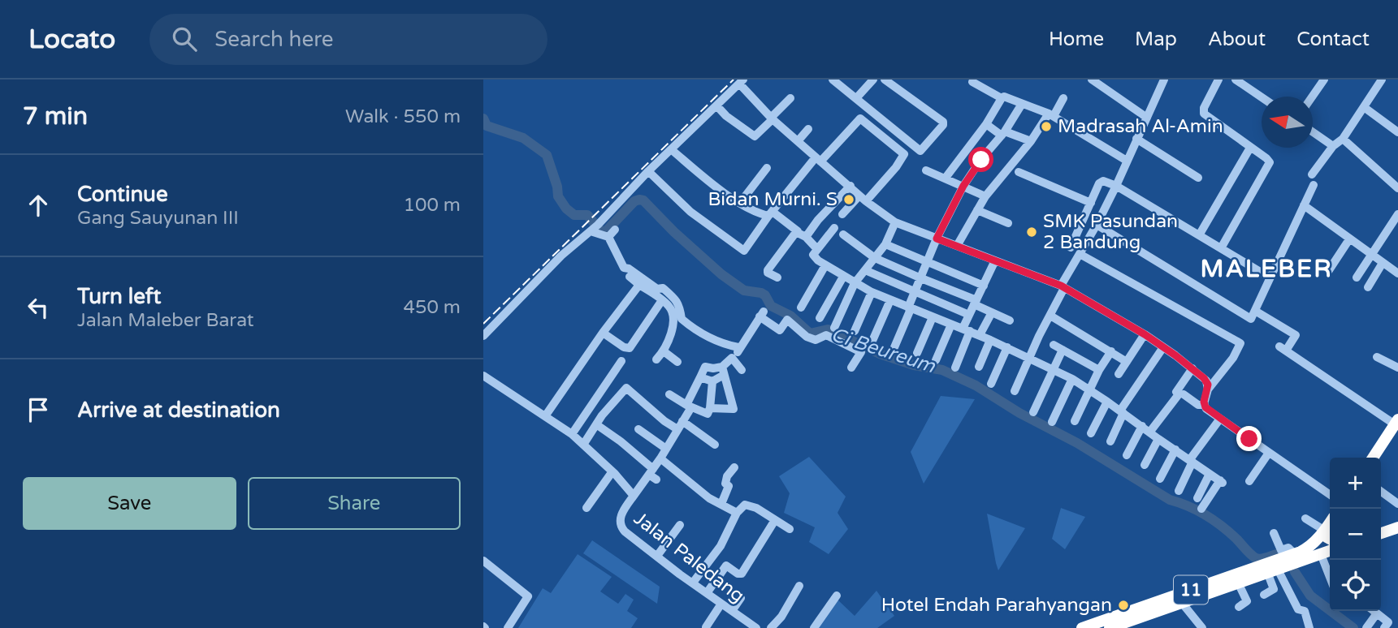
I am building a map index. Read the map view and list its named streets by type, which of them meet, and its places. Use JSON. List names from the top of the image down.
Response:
{
  "streets": {
    "highway": ["11"],
    "street": ["Jalan Paledang"]
  },
  "districts": ["MALEBER"],
  "water": ["Ci Beureum"],
  "places": [
    "Madrasah Al-Amin",
    "Bidan Murni. S",
    "SMK Pasundan 2 Bandung",
    "Hotel Endah Parahyangan"
  ],
  "north": "left",
  "page": {
    "header": "Locato",
    "search": "Search here",
    "nav": [
      "Home",
      "Map",
      "About",
      "Contact"
    ],
    "heading": ["7 min", "Walk · 550 m"],
    "list": [
      ["Continue", "Gang Sauyunan III", "100 m"],
      ["Turn left", "Jalan Maleber Barat", "450 m"],
      "Arrive at destination"
    ],
    "map_buttons": ["+", "−"],
    "buttons": ["Save", "Share"]
  }
}
